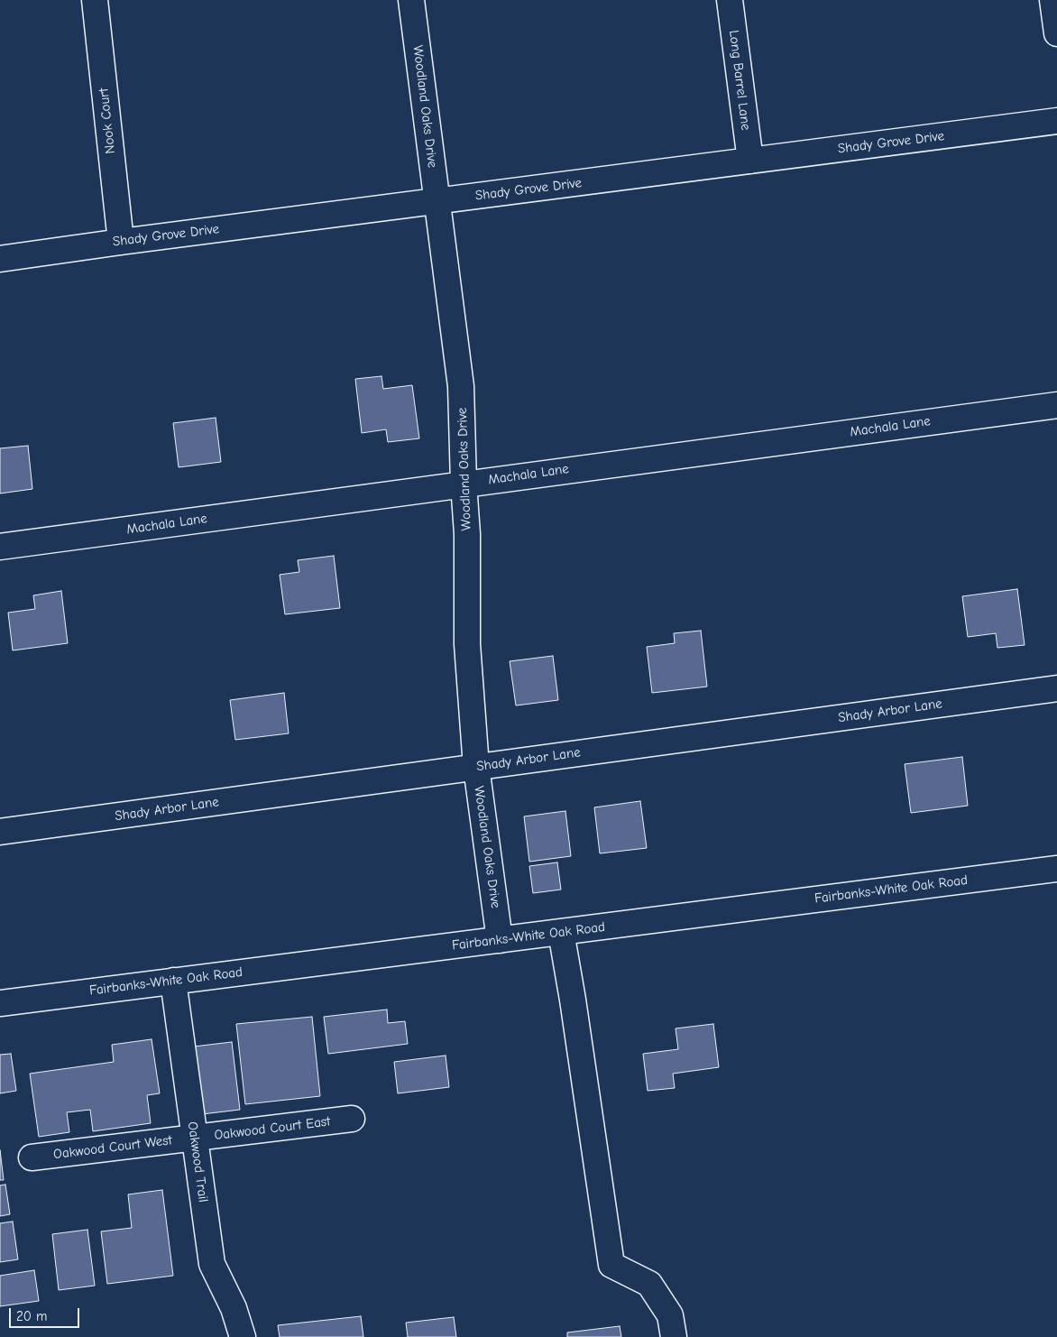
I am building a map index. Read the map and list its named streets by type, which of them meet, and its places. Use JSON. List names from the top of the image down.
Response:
{
  "streets": {
    "street": [
      "Long Barrel Lane",
      "Woodland Oaks Drive",
      "Nook Court",
      "Shady Grove Drive",
      "Machala Lane",
      "Shady Arbor Lane",
      "Fairbanks-White Oak Road",
      "Oakwood Court East",
      "Oakwood Court West",
      "Oakwood Trail"
    ]
  },
  "crossings": [
    ["Long Barrel Lane", "Shady Grove Drive"],
    ["Woodland Oaks Drive", "Shady Grove Drive"],
    ["Woodland Oaks Drive", "Machala Lane"],
    ["Woodland Oaks Drive", "Shady Arbor Lane"],
    ["Woodland Oaks Drive", "Fairbanks-White Oak Road"],
    ["Nook Court", "Shady Grove Drive"],
    ["Fairbanks-White Oak Road", "Oakwood Trail"],
    ["Oakwood Court East", "Oakwood Court West"],
    ["Oakwood Court East", "Oakwood Trail"],
    ["Oakwood Court West", "Oakwood Trail"]
  ],
  "scale_bar": "20 m"
}
